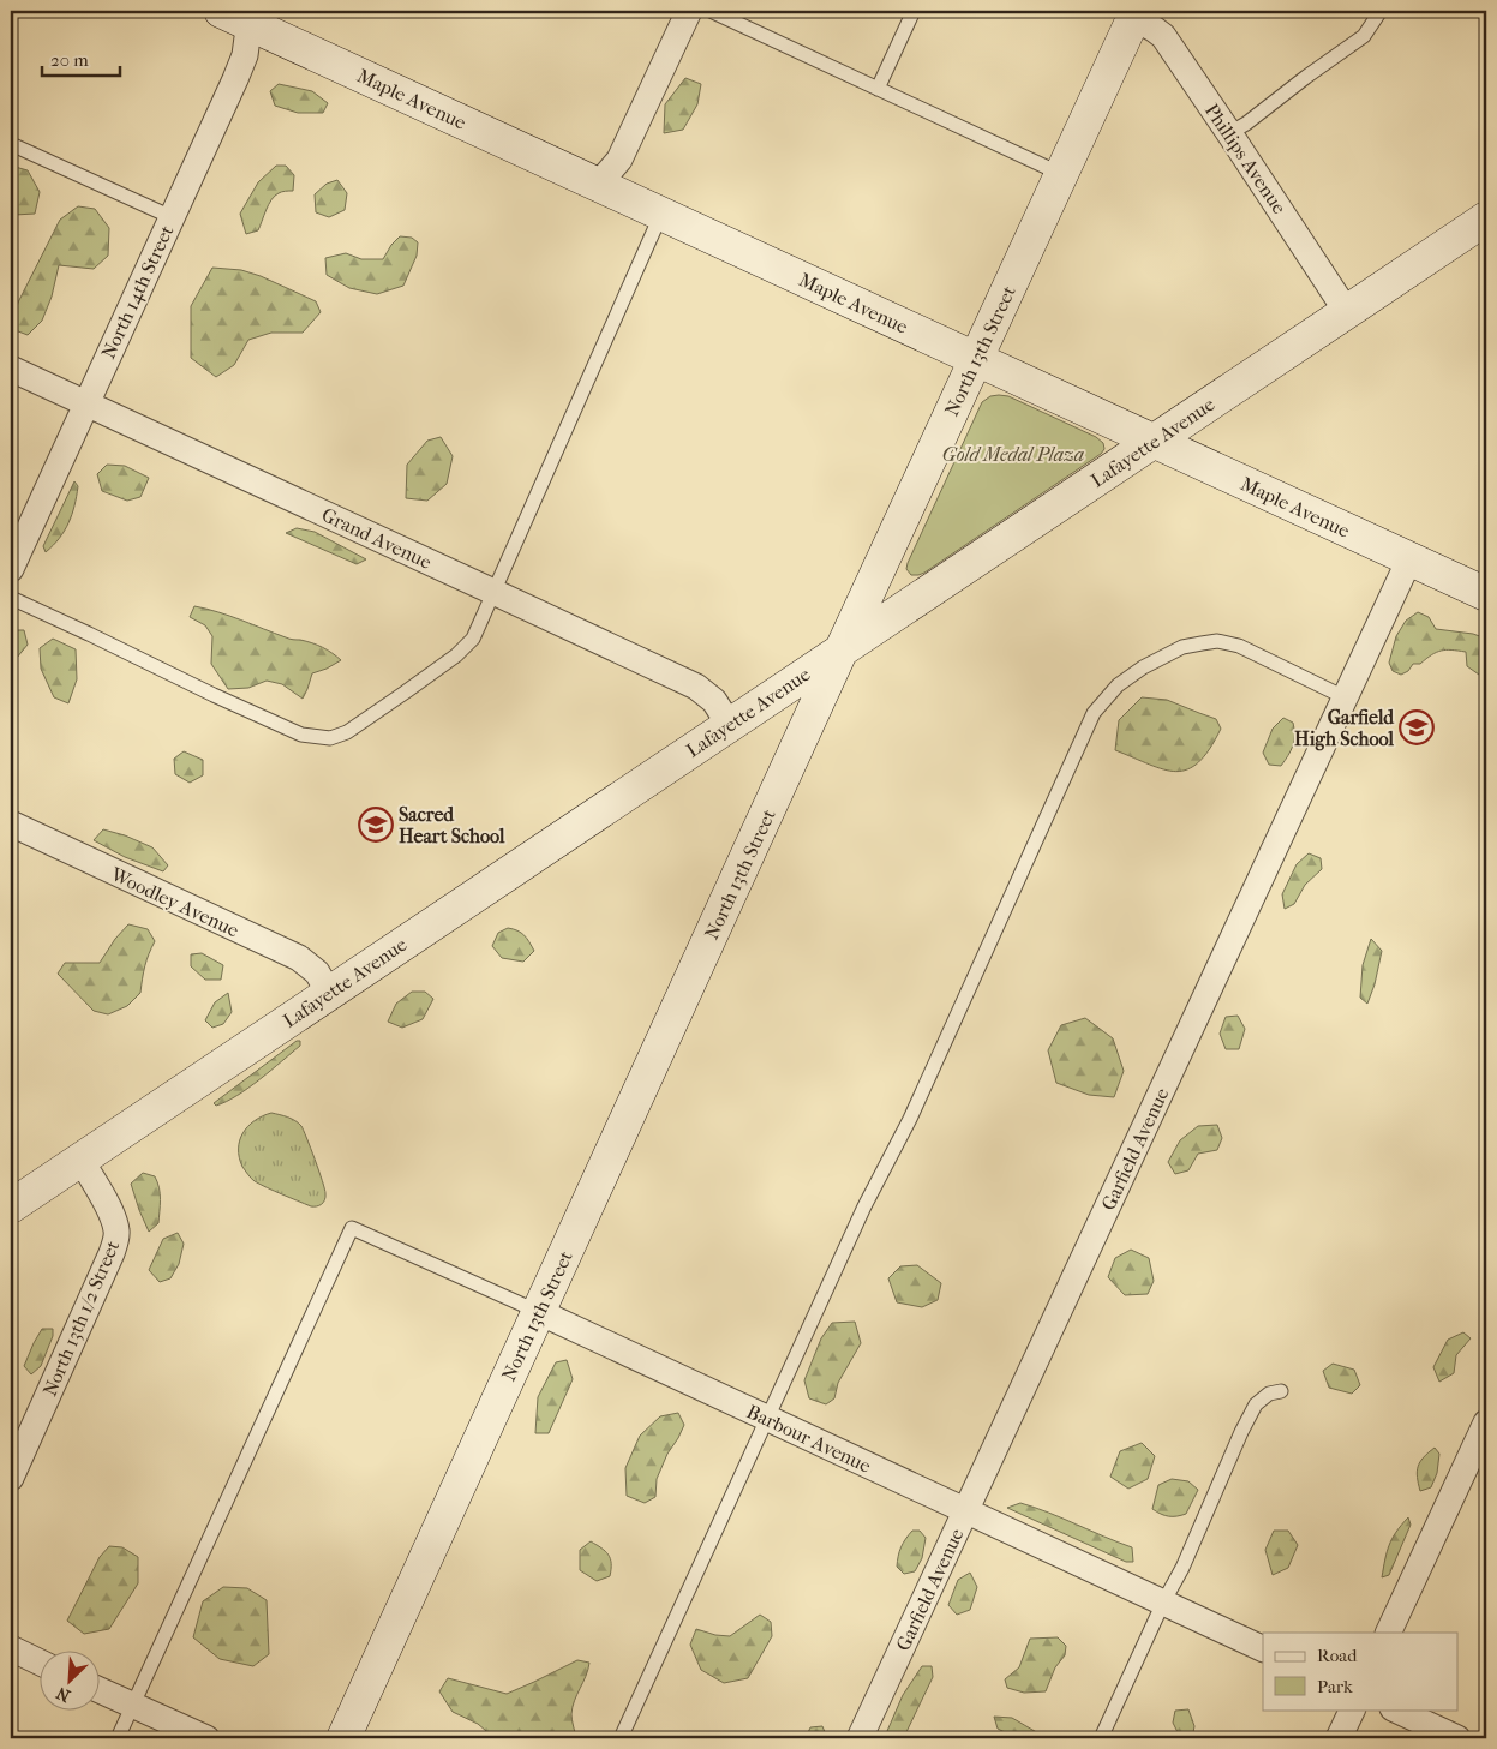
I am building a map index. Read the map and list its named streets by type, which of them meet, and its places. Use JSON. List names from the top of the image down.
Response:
{
  "streets": {
    "main road": ["Maple Avenue", "North 13th Street", "Lafayette Avenue"],
    "street": [
      "Phillips Avenue",
      "North 14th Street",
      "Grand Avenue",
      "Woodley Avenue",
      "Garfield Avenue",
      "North 13th 1/2 Street",
      "Barbour Avenue"
    ]
  },
  "crossings": [
    ["Maple Avenue", "North 14th Street"],
    ["Maple Avenue", "North 13th Street"],
    ["Maple Avenue", "Lafayette Avenue"],
    ["Maple Avenue", "Garfield Avenue"],
    ["Phillips Avenue", "North 13th Street"],
    ["Phillips Avenue", "Lafayette Avenue"],
    ["North 14th Street", "Grand Avenue"],
    ["North 13th Street", "Lafayette Avenue"],
    ["North 13th Street", "Barbour Avenue"],
    ["Lafayette Avenue", "Grand Avenue"],
    ["Lafayette Avenue", "Woodley Avenue"],
    ["Lafayette Avenue", "North 13th 1/2 Street"],
    ["Garfield Avenue", "Barbour Avenue"]
  ],
  "parks": ["Gold Medal Plaza"],
  "places": {
    "school or university": ["Garfield High School", "Sacred Heart School"]
  },
  "legend": ["Road", "Park"],
  "scale_bar": "20 m",
  "north": "bottom left"
}
